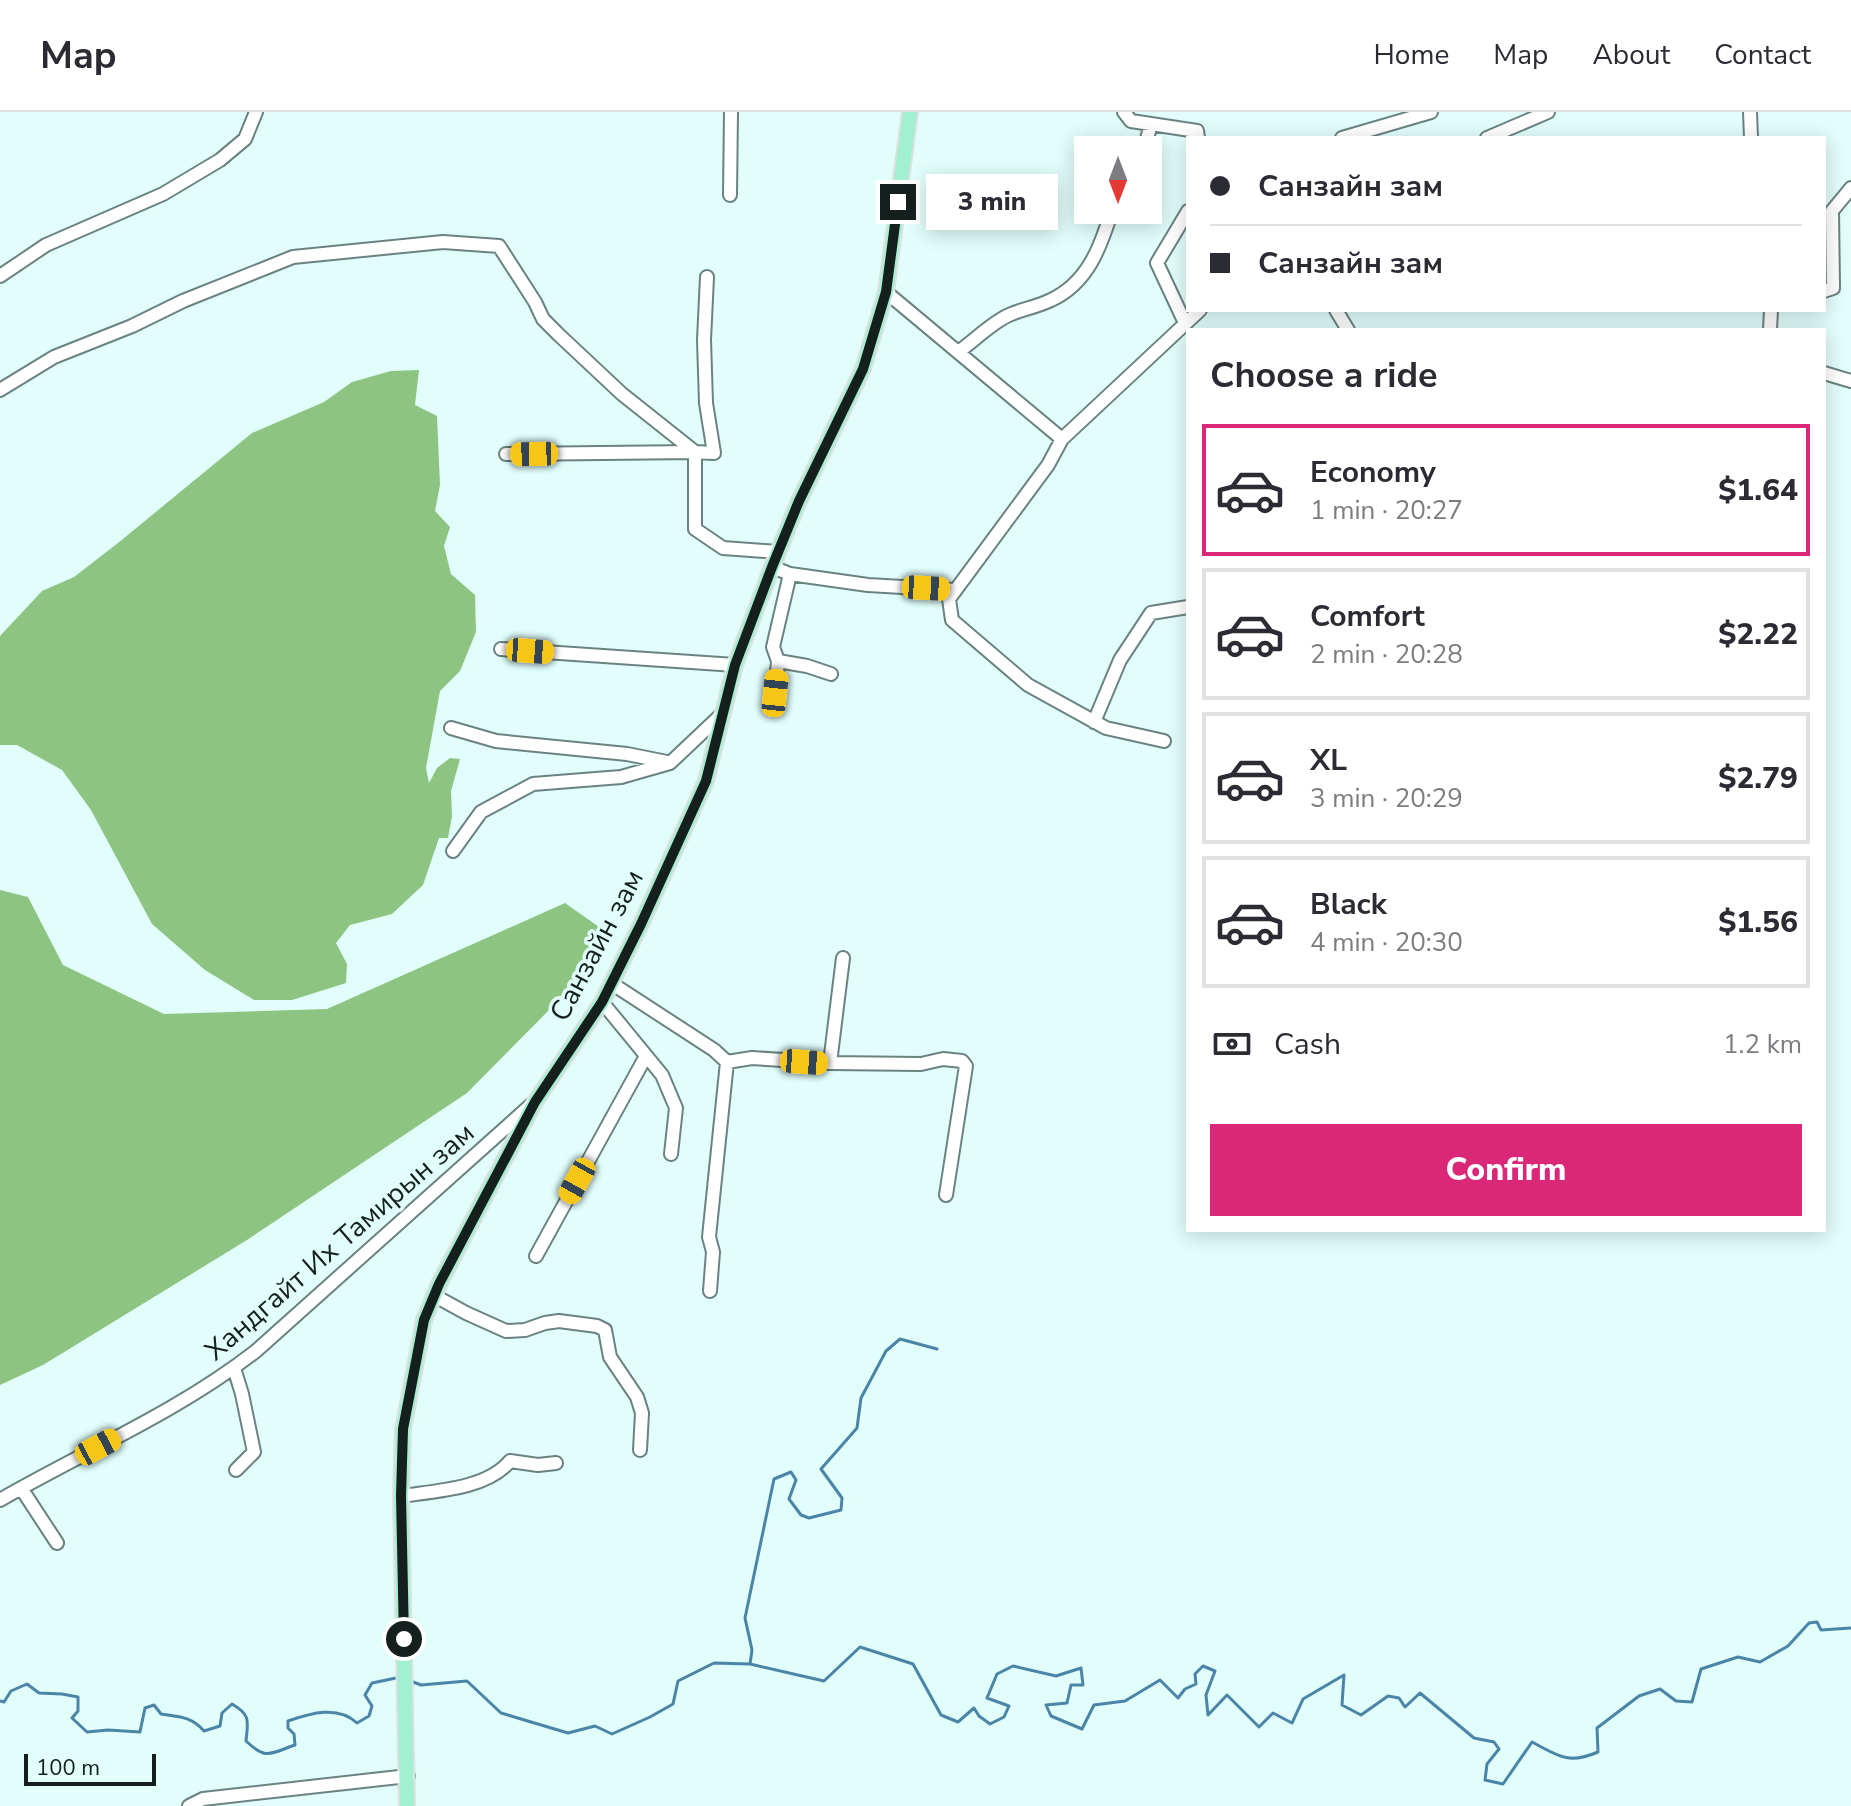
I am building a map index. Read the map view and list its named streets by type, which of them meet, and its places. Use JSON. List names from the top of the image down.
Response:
{
  "streets": {
    "main road": ["Санзайн зам"],
    "street": ["Хандгайт Их Тамирын зам"]
  },
  "crossings": [
    ["Санзайн зам", "Хандгайт Их Тамирын зам"]
  ],
  "scale_bar": "100 m",
  "north": "bottom",
  "page": {
    "header": "Map",
    "nav": [
      "Home",
      "Map",
      "About",
      "Contact"
    ],
    "banner": ["Санзайн зам", "Санзайн зам"],
    "bubble": "3 min",
    "heading": "Choose a ride",
    "list": [
      {
        "name": "Economy",
        "note": "1 min · 20:27",
        "value": "$1.64"
      },
      {
        "name": "Comfort",
        "note": "2 min · 20:28",
        "value": "$2.22"
      },
      {
        "name": "XL",
        "note": "3 min · 20:29",
        "value": "$2.79"
      },
      {
        "name": "Black",
        "note": "4 min · 20:30",
        "value": "$1.56"
      }
    ],
    "pay": ["Cash", "1.2 km"],
    "buttons": "Confirm",
    "scale": "100 m"
  }
}
